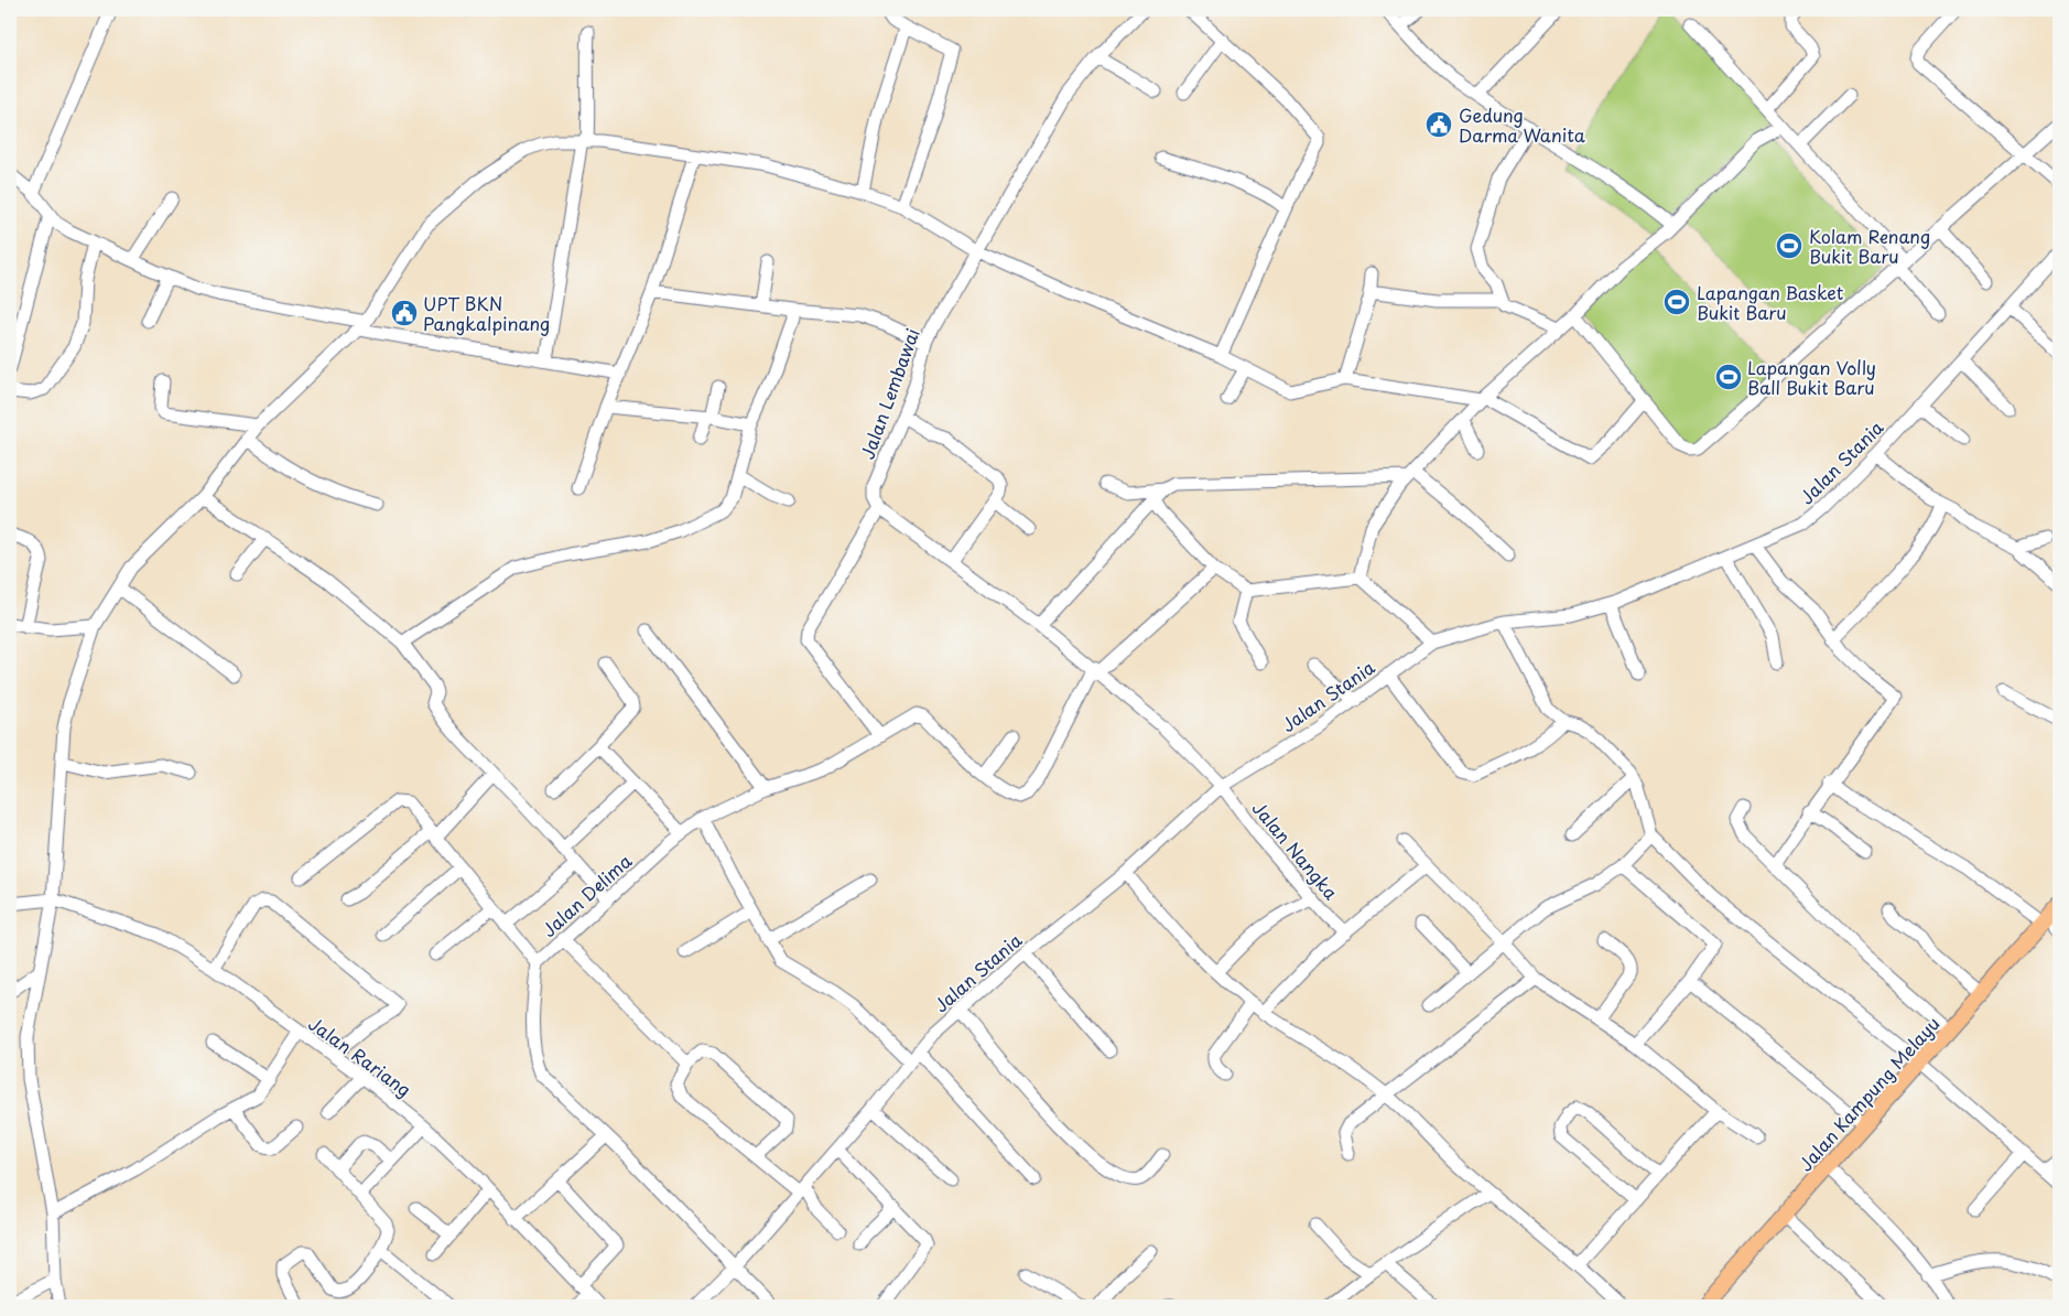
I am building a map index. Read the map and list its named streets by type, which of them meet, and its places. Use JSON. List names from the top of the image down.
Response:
{
  "streets": {
    "main road": ["Jalan Kampung Melayu"],
    "street": [
      "Jalan Lembawai",
      "Jalan Stania",
      "Jalan Nangka",
      "Jalan Delima",
      "Jalan Rariang"
    ]
  },
  "crossings": [
    ["Jalan Stania", "Jalan Nangka"],
    ["Jalan Stania", "Jalan Delima"]
  ],
  "places": {
    "public building": ["Gedung Darma Wanita", "UPT BKN Pangkalpinang"],
    "sports": ["Kolam Renang Bukit Baru", "Lapangan Basket Bukit Baru", "Lapangan Volly Ball Bukit Baru"]
  }
}
